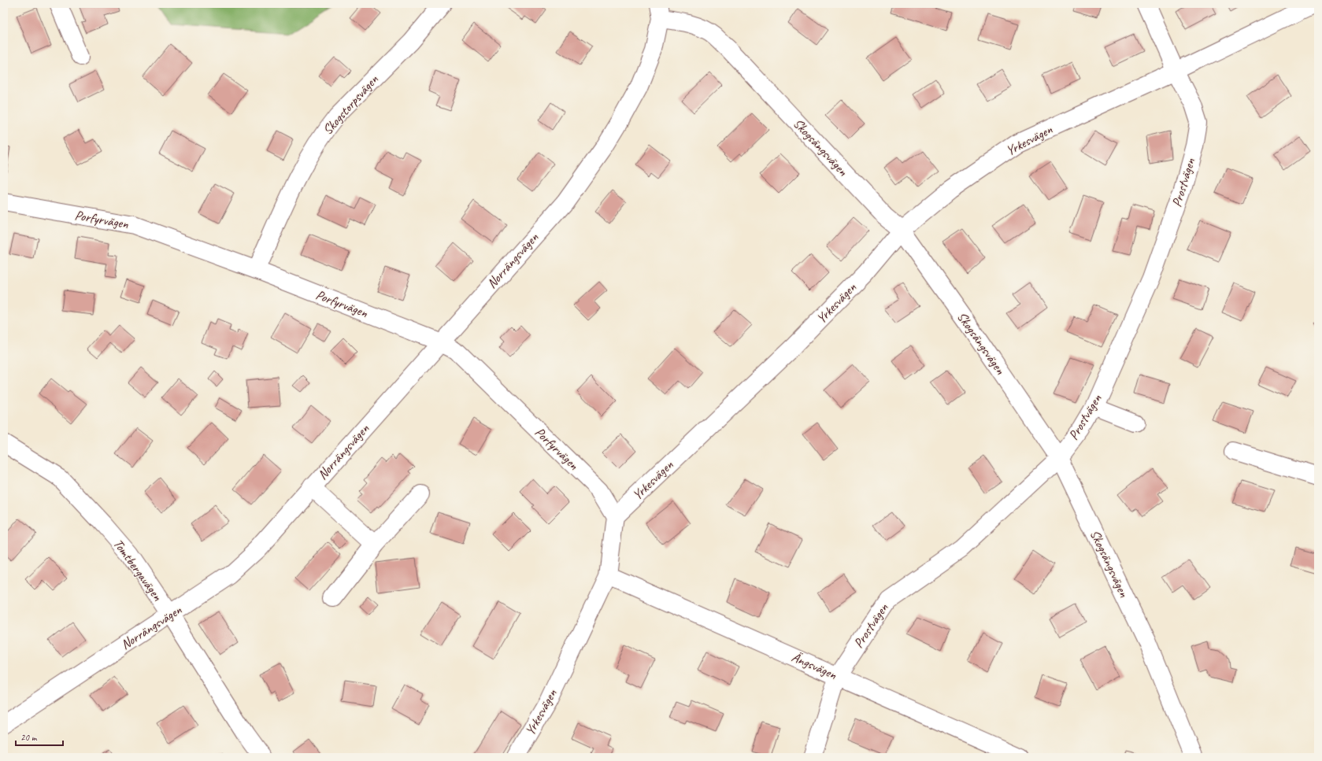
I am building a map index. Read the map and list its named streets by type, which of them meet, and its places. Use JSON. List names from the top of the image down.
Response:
{
  "streets": {
    "street": [
      "Skogstorpsvägen",
      "Yrkesvägen",
      "Skogsängsvägen",
      "Prostvägen",
      "Porfyrvägen",
      "Norrängsvägen",
      "Tomtbergavägen",
      "Ängsvägen"
    ]
  },
  "crossings": [
    ["Skogstorpsvägen", "Porfyrvägen"],
    ["Yrkesvägen", "Skogsängsvägen"],
    ["Yrkesvägen", "Prostvägen"],
    ["Yrkesvägen", "Porfyrvägen"],
    ["Yrkesvägen", "Ängsvägen"],
    ["Skogsängsvägen", "Prostvägen"],
    ["Skogsängsvägen", "Norrängsvägen"],
    ["Prostvägen", "Ängsvägen"],
    ["Porfyrvägen", "Norrängsvägen"],
    ["Norrängsvägen", "Tomtbergavägen"]
  ],
  "scale_bar": "20 m"
}
